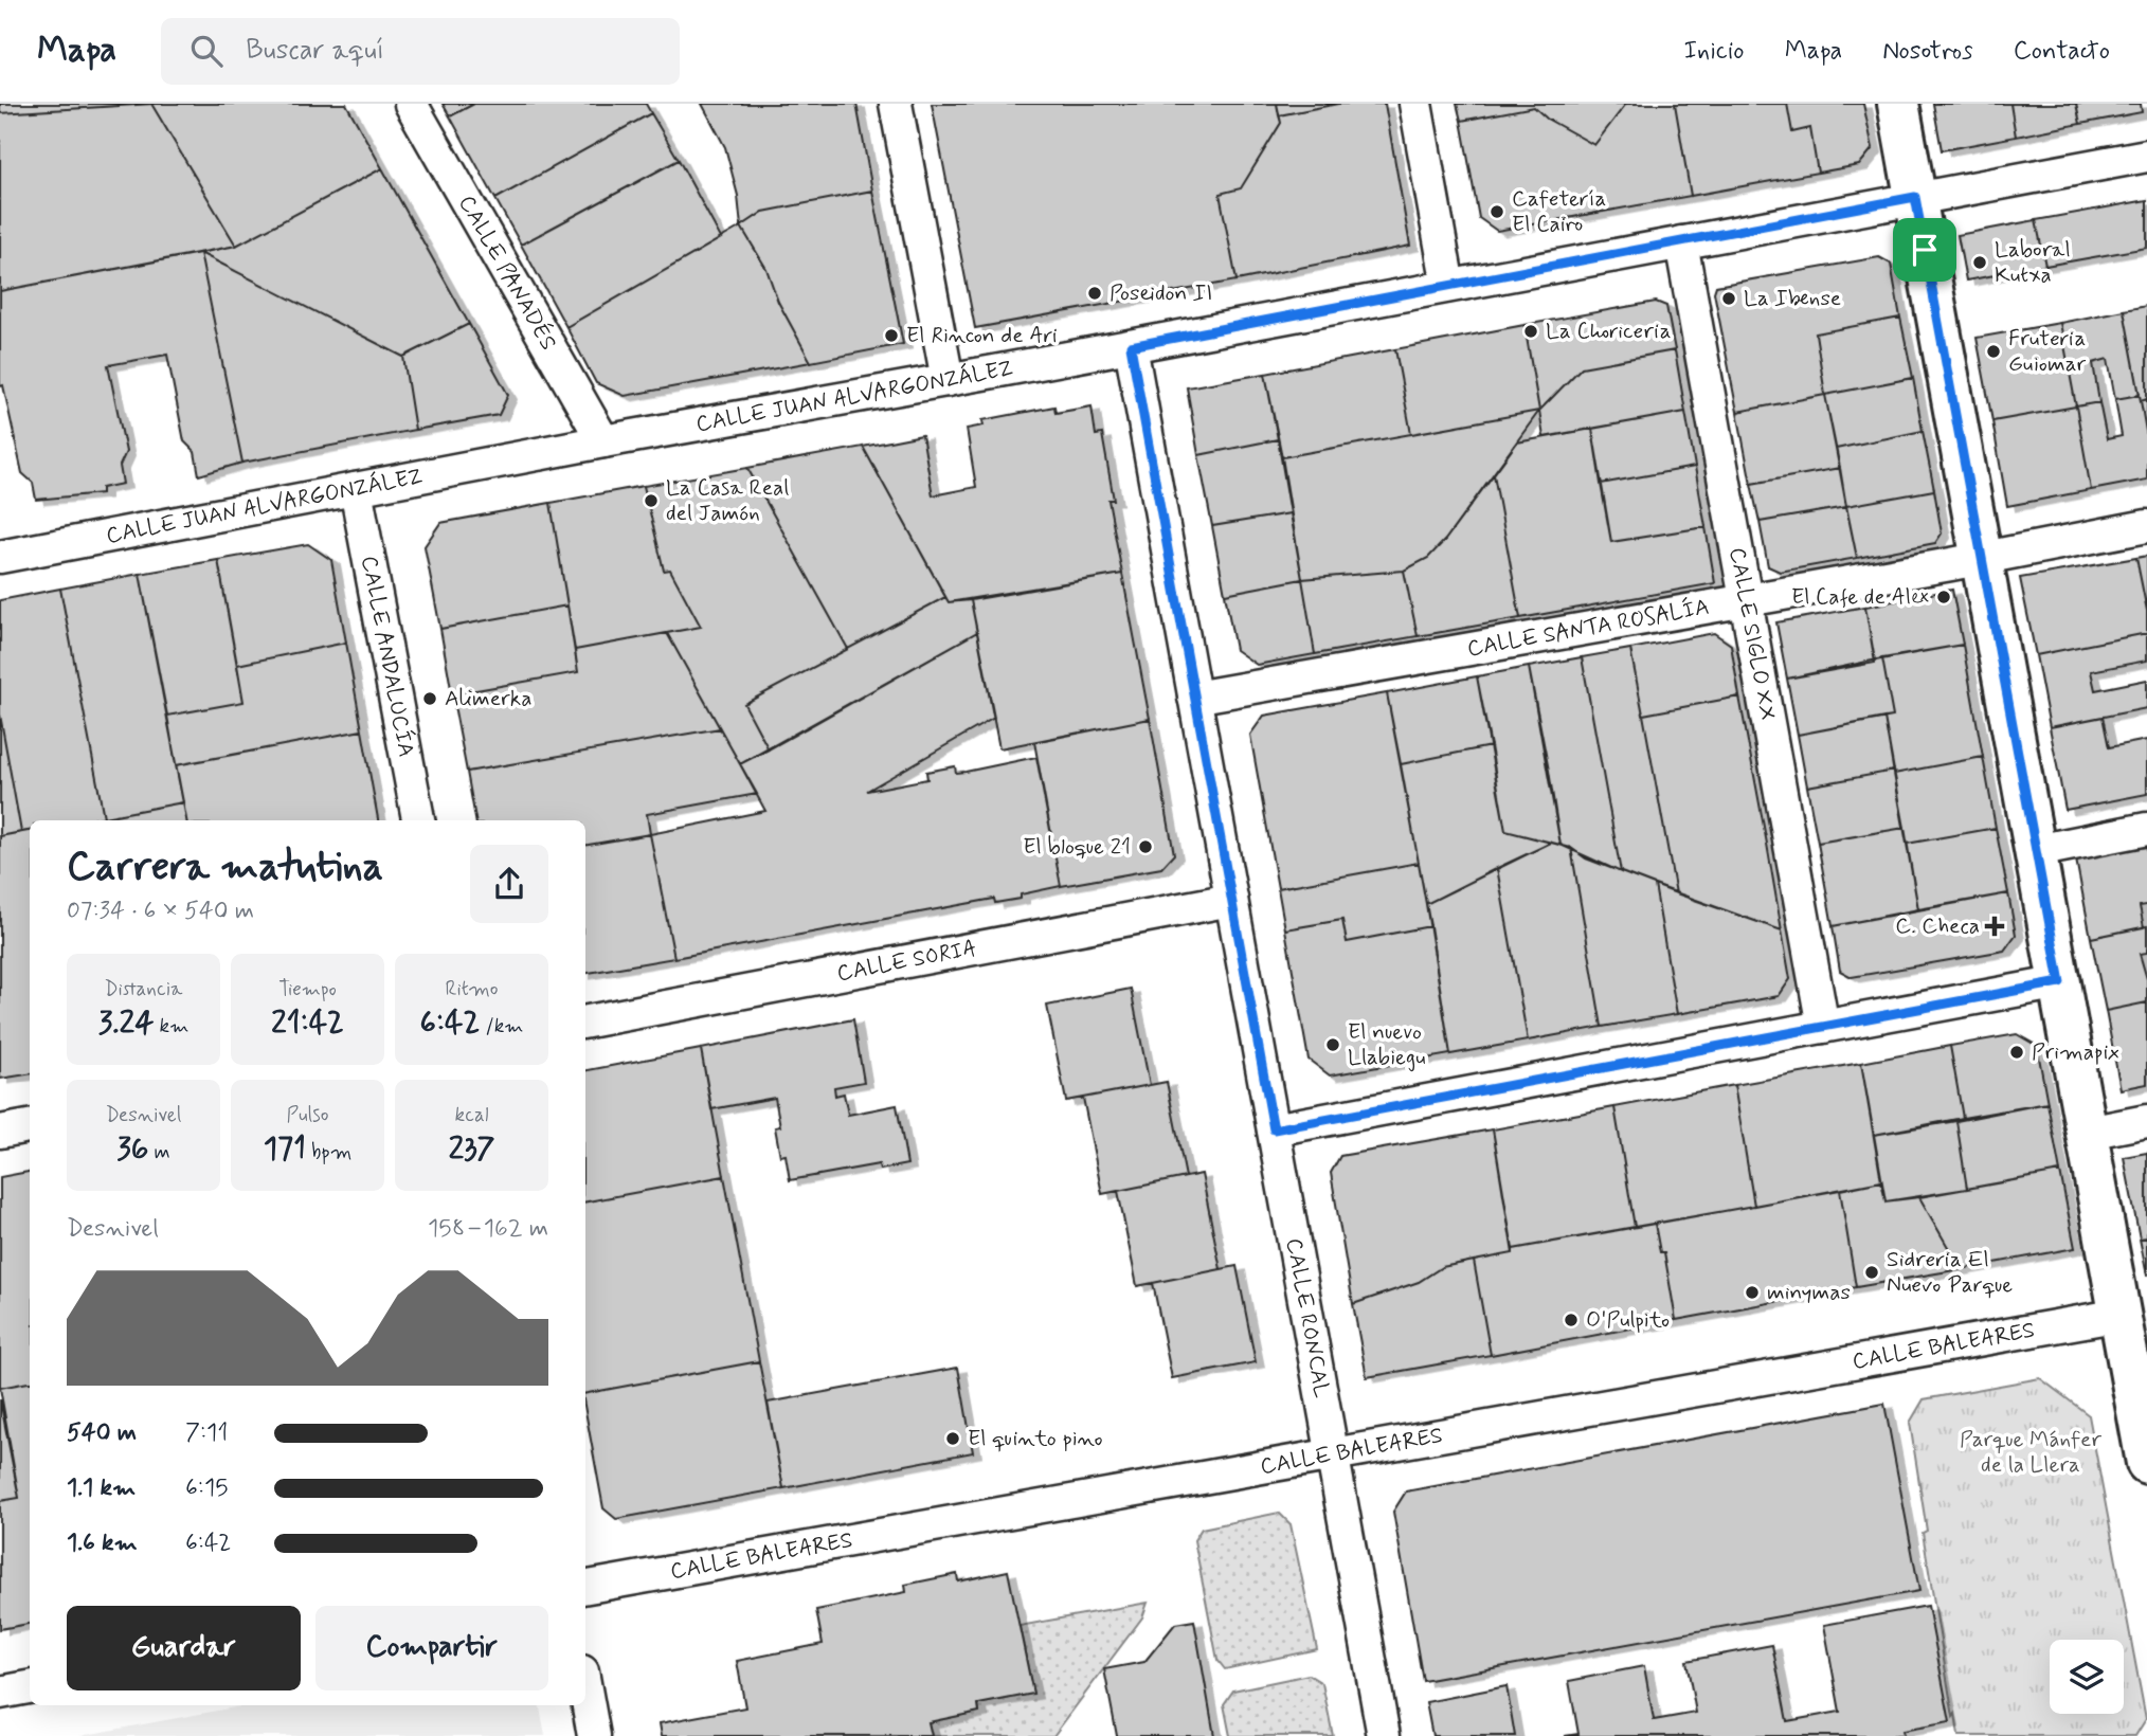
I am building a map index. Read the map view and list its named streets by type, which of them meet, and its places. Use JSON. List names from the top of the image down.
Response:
{
  "streets": {
    "street": [
      "CALLE PANADÉS",
      "CALLE JUAN ALVARGONZÁLEZ",
      "CALLE SANTA ROSALÍA",
      "CALLE SIGLO XX",
      "CALLE ANDALUCÍA",
      "CALLE SORIA",
      "CALLE RONCAL",
      "CALLE BALEARES"
    ]
  },
  "crossings": [
    ["CALLE PANADÉS", "CALLE JUAN ALVARGONZÁLEZ"],
    ["CALLE JUAN ALVARGONZÁLEZ", "CALLE SIGLO XX"],
    ["CALLE JUAN ALVARGONZÁLEZ", "CALLE ANDALUCÍA"],
    ["CALLE JUAN ALVARGONZÁLEZ", "CALLE RONCAL"],
    ["CALLE SANTA ROSALÍA", "CALLE SIGLO XX"],
    ["CALLE SANTA ROSALÍA", "CALLE RONCAL"],
    ["CALLE SORIA", "CALLE RONCAL"],
    ["CALLE RONCAL", "CALLE BALEARES"]
  ],
  "parks": ["Parque Mánfer de la Llera"],
  "places": {
    "other": [
      "Cafetería El Cairo",
      "Laboral Kutxa",
      "Poseidon II",
      "La Ibense",
      "La Choriceria",
      "El Rincon de Ari",
      "Fruteria Guiomar",
      "La Casa Real del Jamón",
      "El Cafe de Alex",
      "Alimerka",
      "El bloque 21",
      "El nuevo Llabiegu",
      "Primapix",
      "Sidreria El Nuevo Parque",
      "minymas",
      "O'Pulpito",
      "El quinto pino"
    ],
    "health": ["C. Checa"]
  },
  "page": {
    "header": "Mapa",
    "search": "Buscar aquí",
    "nav": [
      "Inicio",
      "Mapa",
      "Nosotros",
      "Contacto"
    ],
    "heading": ["Carrera matutina", "07:34 · 6 × 540 m"],
    "stats": [
      ["Distancia", "3.24 km"],
      ["Tiempo", "21:42"],
      ["Ritmo", "6:42 /km"],
      ["Desnivel", "36 m"],
      ["Pulso", "171 bpm"],
      ["kcal", "237"]
    ],
    "chart": ["Desnivel", "158–162 m"],
    "list": [
      {
        "name": "540 m",
        "note": "7:11"
      },
      {
        "name": "1.1 km",
        "note": "6:15"
      },
      {
        "name": "1.6 km",
        "note": "6:42"
      }
    ],
    "buttons": ["Guardar", "Compartir"]
  }
}
